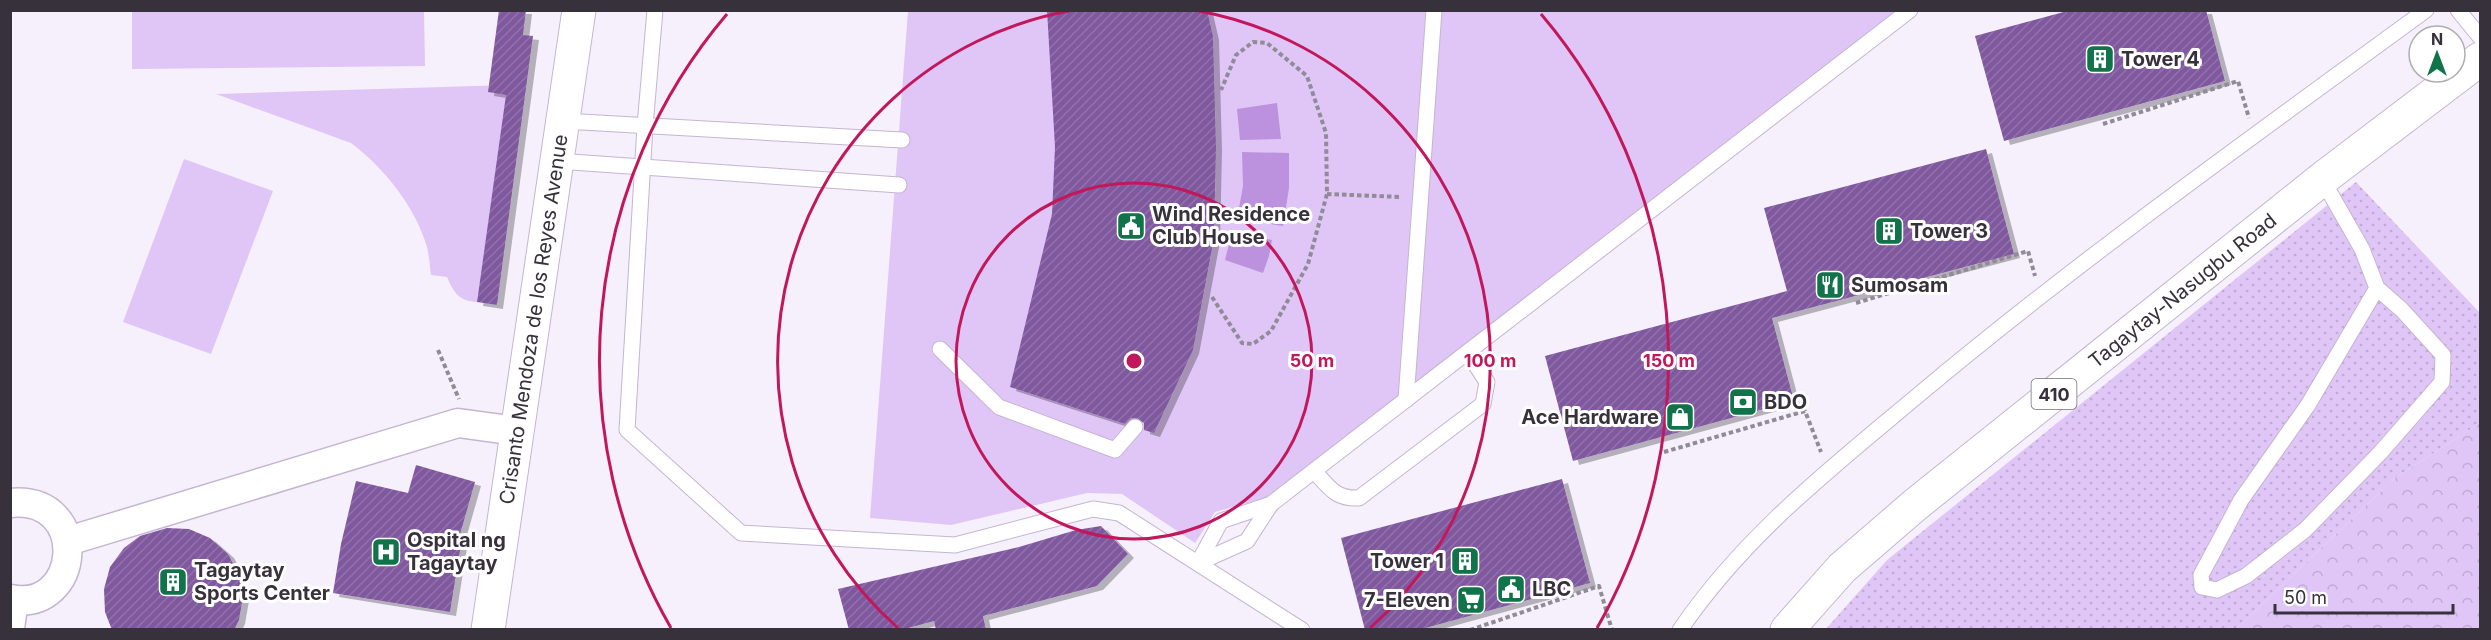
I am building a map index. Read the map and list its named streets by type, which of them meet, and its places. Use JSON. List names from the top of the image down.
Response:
{
  "streets": {
    "main road": ["Tagaytay-Nasugbu Road", "Crisanto Mendoza de los Reyes Avenue", "410"]
  },
  "places": {
    "building": [
      "Tower 4",
      "Tower 3",
      "Tower 1",
      "Tagaytay Sports Center"
    ],
    "public building": ["Wind Residence Club House", "LBC"],
    "restaurant": ["Sumosam"],
    "bank": ["BDO"],
    "shop": ["Ace Hardware"],
    "hospital": ["Ospital ng Tagaytay"],
    "supermarket": ["7-Eleven"]
  },
  "scale_bar": "50 m",
  "north": "top",
  "rings": ["50 m", "100 m", "150 m"]
}
